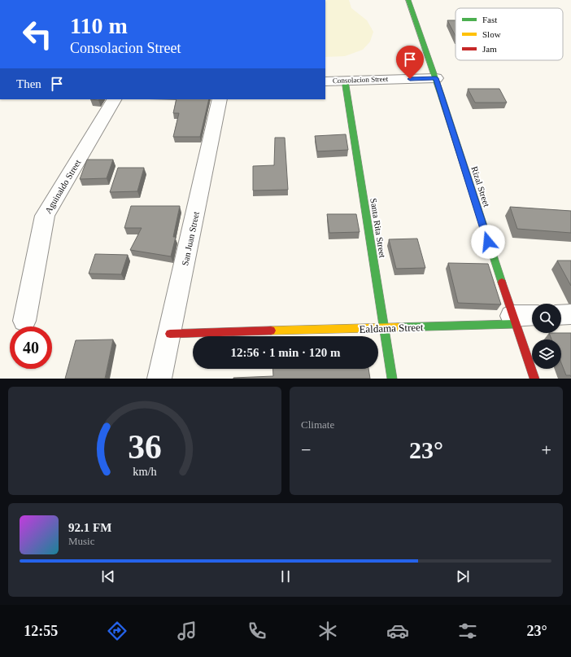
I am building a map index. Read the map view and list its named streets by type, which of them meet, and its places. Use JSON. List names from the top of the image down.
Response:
{
  "streets": {
    "street": [
      "Consolacion Street",
      "Aguinaldo Street",
      "Rizal Street",
      "Santa Rita Street",
      "San Juan Street",
      "Ealdama Street"
    ]
  },
  "crossings": [
    ["Consolacion Street", "Rizal Street"],
    ["Consolacion Street", "Santa Rita Street"],
    ["Rizal Street", "Ealdama Street"],
    ["Santa Rita Street", "Ealdama Street"],
    ["San Juan Street", "Ealdama Street"]
  ],
  "legend": ["Fast", "Slow", "Jam"],
  "page": {
    "turn": ["110 m", "Consolacion Street"],
    "then": "Then",
    "limit": "40",
    "trip": "12:56 · 1 min · 120 m",
    "tile": "Climate",
    "heat": ["−", "23°", "+"],
    "song": ["92.1 FM", "Music"],
    "tabs": ["12:55", "23°"],
    "gauge": ["36", "km/h"]
  }
}
